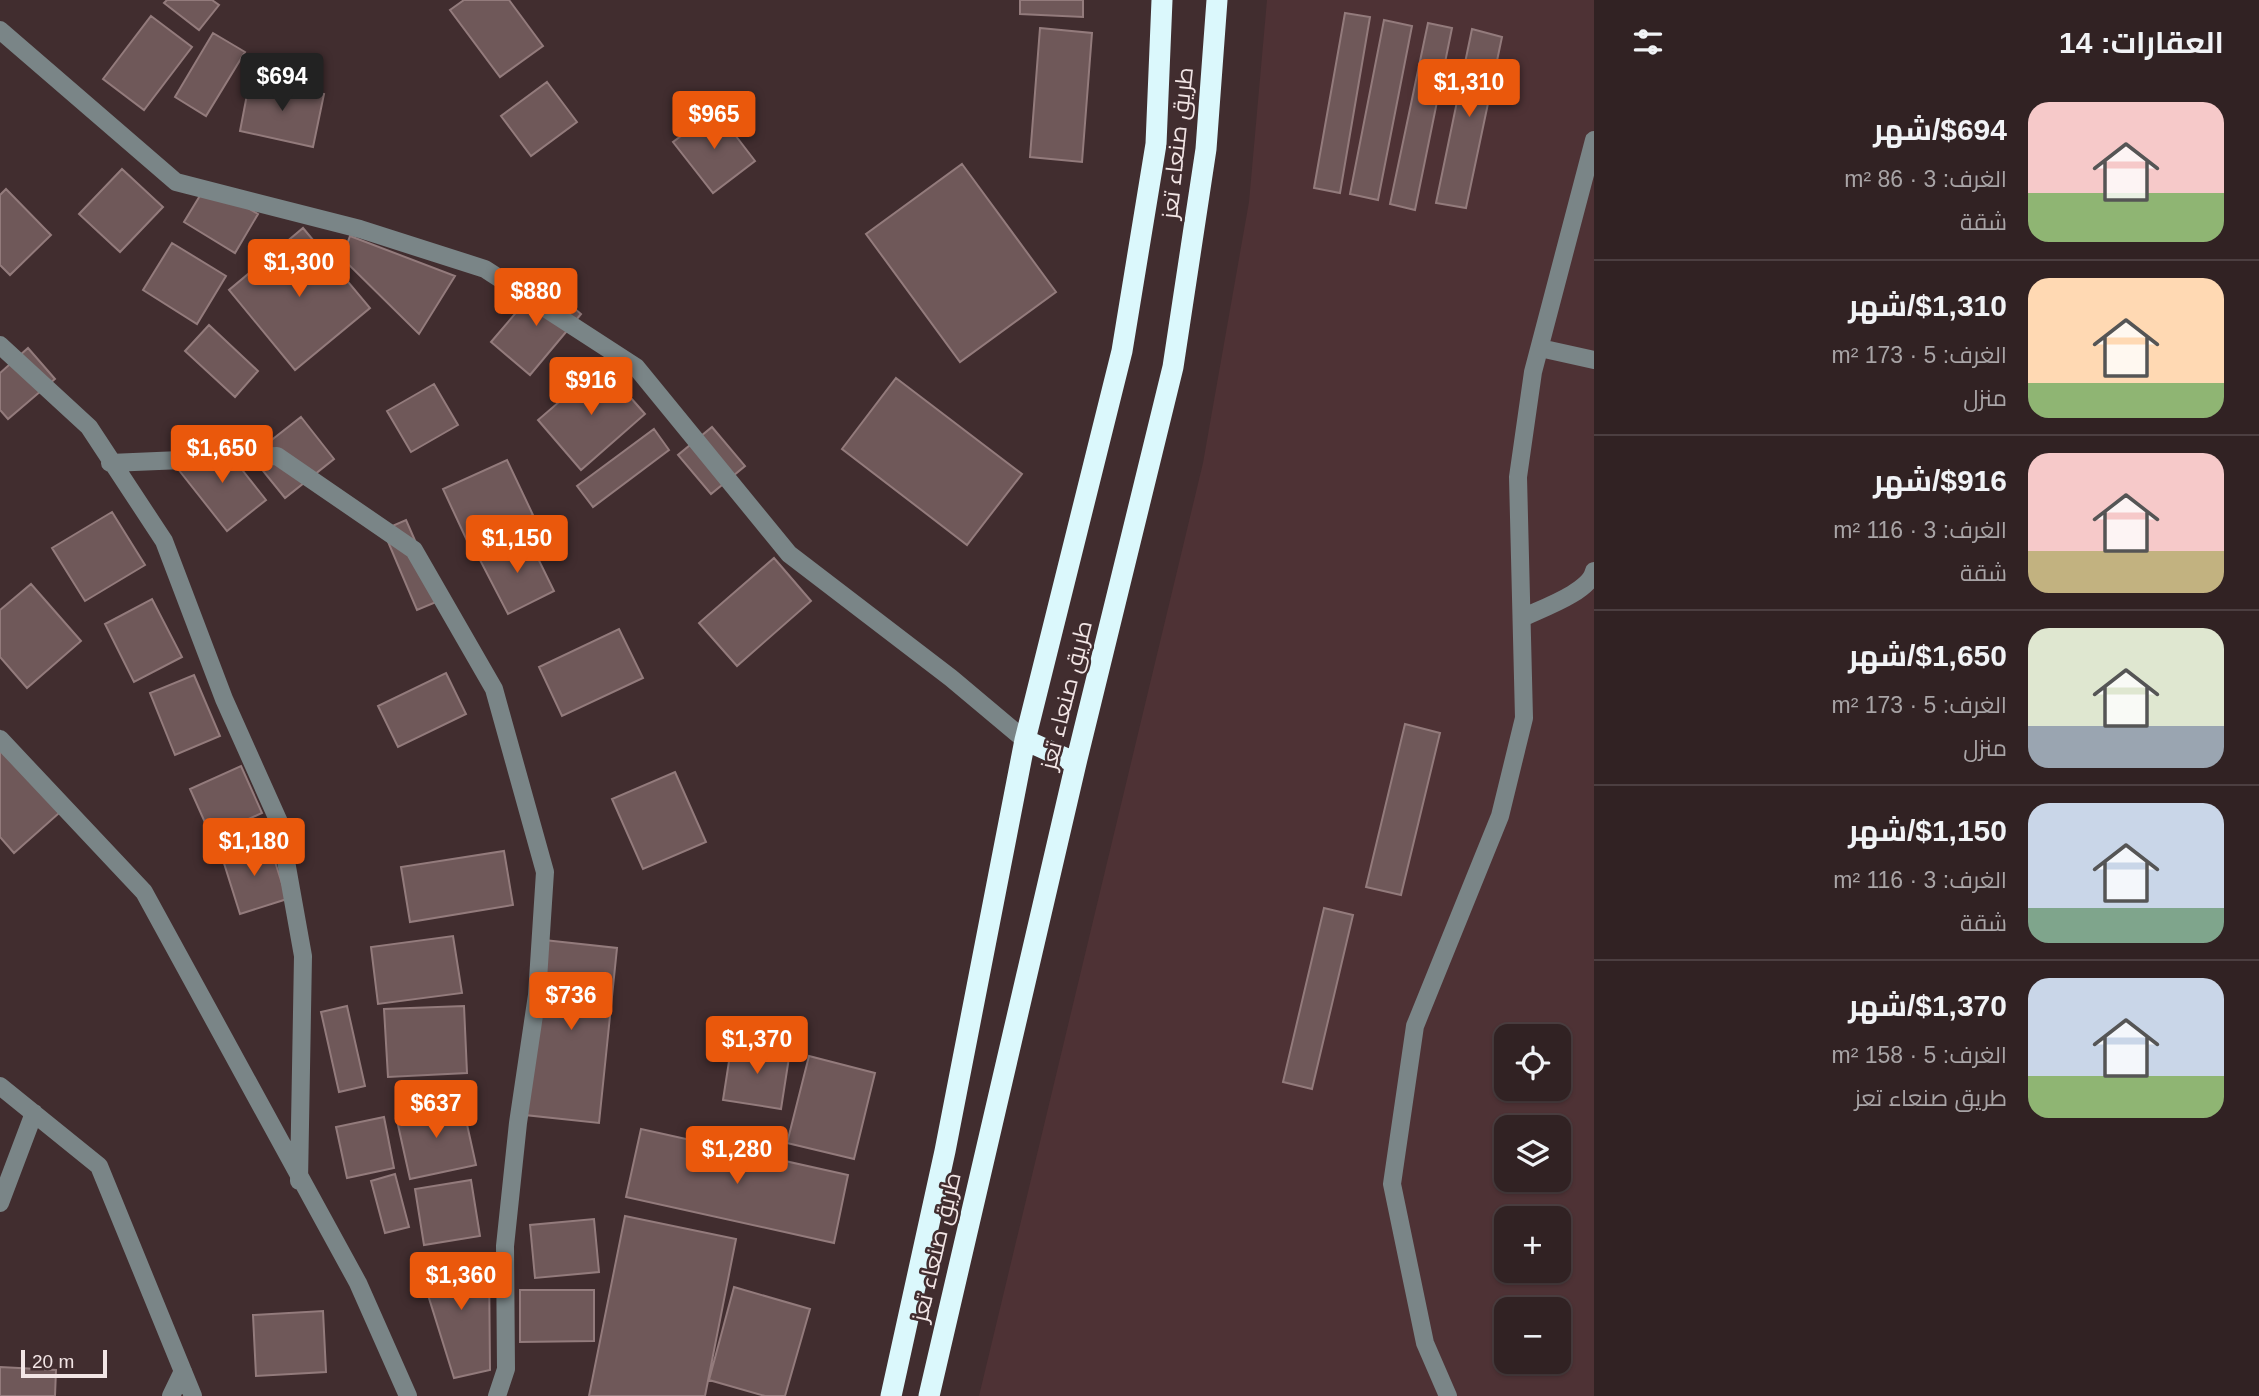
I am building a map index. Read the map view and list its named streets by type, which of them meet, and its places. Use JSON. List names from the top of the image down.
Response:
{
  "streets": {
    "highway": ["طريق صنعاء تعز"]
  },
  "scale_bar": "20 m",
  "page": {
    "heading": "العقارات: 14",
    "price": [
      "$694",
      "$1,310",
      "$965",
      "$1,300",
      "$880",
      "$916",
      "$1,650",
      "$1,150",
      "$1,180",
      "$736",
      "$1,370",
      "$637",
      "$1,280",
      "$1,360"
    ],
    "list": [
      {
        "name": "$694/شهر",
        "note": "الغرف: 3 · 86 m² · شقة"
      },
      {
        "name": "$1,310/شهر",
        "note": "الغرف: 5 · 173 m² · منزل"
      },
      {
        "name": "$916/شهر",
        "note": "الغرف: 3 · 116 m² · شقة"
      },
      {
        "name": "$1,650/شهر",
        "note": "الغرف: 5 · 173 m² · منزل"
      },
      {
        "name": "$1,150/شهر",
        "note": "الغرف: 3 · 116 m² · شقة"
      },
      {
        "name": "$1,370/شهر",
        "note": "الغرف: 5 · 158 m² · طريق صنعاء تعز"
      }
    ],
    "map_buttons": ["+", "−"],
    "scale": "20 m"
  }
}
